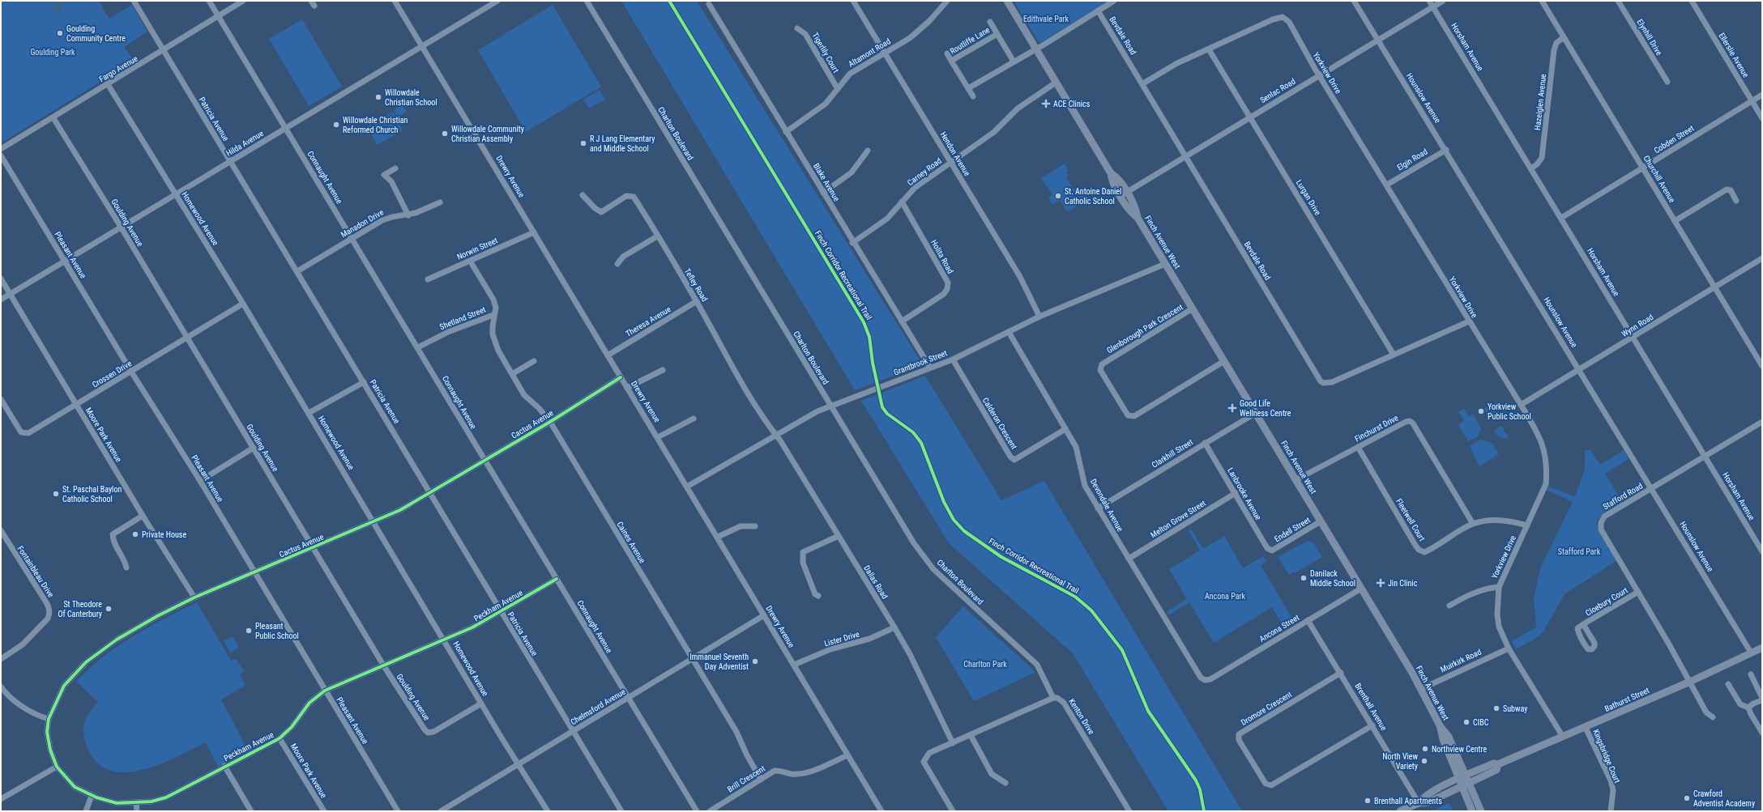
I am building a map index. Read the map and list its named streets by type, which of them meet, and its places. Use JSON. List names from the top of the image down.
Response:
{
  "streets": {
    "main road": ["Finch Avenue West", "Bathurst Street"],
    "street": [
      "Bevdale Road",
      "Elynhill Drive",
      "Routliffe Lane",
      "Horsham Avenue",
      "Tigerlily Court",
      "Altamont Road",
      "Ellerslie Avenue",
      "Fargo Avenue",
      "Yorkview Drive",
      "Senlac Road",
      "Hounslow Avenue",
      "Hazelglen Avenue",
      "Patricia Avenue",
      "Charlton Boulevard",
      "Cobden Street",
      "Hilda Avenue",
      "Hendon Avenue",
      "Elgin Road",
      "Carney Road",
      "Drewry Avenue",
      "Connaught Avenue",
      "Churchill Avenue",
      "Blake Avenue",
      "Lurgan Drive",
      "Homewood Avenue",
      "Goulding Avenue",
      "Manadon Drive",
      "Norwin Street",
      "Pleasant Avenue",
      "Holita Road",
      "Tefley Road",
      "Shetland Street",
      "Theresa Avenue",
      "Wynn Road",
      "Glenborough Park Crescent",
      "Grantbrook Street",
      "Crossen Drive",
      "Calderon Crescent",
      "Cactus Avenue",
      "Finchurst Drive",
      "Moore Park Avenue",
      "Clarkhill Street",
      "Lanbrooke Avenue",
      "Stafford Road",
      "Devondale Avenue",
      "Melton Grove Street",
      "Fleetwell Court",
      "Endell Street",
      "Caines Avenue",
      "Fontainbleau Drive",
      "Dallas Road",
      "Cloebury Court",
      "Peckham Avenue",
      "Ancona Street",
      "Lister Drive",
      "Muirkirk Road",
      "Chelmsford Avenue",
      "Brenthall Avenue",
      "Dromore Crescent",
      "Kenton Drive",
      "Kingsbridge Court",
      "Brill Crescent"
    ],
    "cycle path": ["Finch Corridor Recreational Trail"]
  },
  "crossings": [
    ["Bevdale Road", "Yorkview Drive"],
    ["Bevdale Road", "Senlac Road"],
    ["Bevdale Road", "Lurgan Drive"],
    ["Horsham Avenue", "Senlac Road"],
    ["Horsham Avenue", "Hazelglen Avenue"],
    ["Horsham Avenue", "Cobden Street"],
    ["Horsham Avenue", "Wynn Road"],
    ["Horsham Avenue", "Stafford Road"],
    ["Tigerlily Court", "Altamont Road"],
    ["Altamont Road", "Hendon Avenue"],
    ["Altamont Road", "Blake Avenue"],
    ["Ellerslie Avenue", "Cobden Street"],
    ["Fargo Avenue", "Patricia Avenue"],
    ["Fargo Avenue", "Connaught Avenue"],
    ["Fargo Avenue", "Homewood Avenue"],
    ["Fargo Avenue", "Goulding Avenue"],
    ["Yorkview Drive", "Senlac Road"],
    ["Yorkview Drive", "Elgin Road"],
    ["Yorkview Drive", "Lurgan Drive"],
    ["Yorkview Drive", "Wynn Road"],
    ["Yorkview Drive", "Fleetwell Court"],
    ["Yorkview Drive", "Muirkirk Road"],
    ["Yorkview Drive", "Bathurst Street"],
    ["Senlac Road", "Hounslow Avenue"],
    ["Senlac Road", "Lurgan Drive"],
    ["Senlac Road", "Finch Avenue West"],
    ["Hounslow Avenue", "Elgin Road"],
    ["Hounslow Avenue", "Wynn Road"],
    ["Hounslow Avenue", "Stafford Road"],
    ["Hounslow Avenue", "Bathurst Street"],
    ["Hazelglen Avenue", "Churchill Avenue"],
    ["Patricia Avenue", "Hilda Avenue"],
    ["Patricia Avenue", "Manadon Drive"],
    ["Patricia Avenue", "Cactus Avenue"],
    ["Patricia Avenue", "Peckham Avenue"],
    ["Patricia Avenue", "Chelmsford Avenue"],
    ["Charlton Boulevard", "Grantbrook Street"],
    ["Charlton Boulevard", "Kenton Drive"],
    ["Cobden Street", "Churchill Avenue"],
    ["Hilda Avenue", "Drewry Avenue"],
    ["Hilda Avenue", "Connaught Avenue"],
    ["Hilda Avenue", "Homewood Avenue"],
    ["Hilda Avenue", "Goulding Avenue"],
    ["Hilda Avenue", "Pleasant Avenue"],
    ["Hilda Avenue", "Moore Park Avenue"],
    ["Hendon Avenue", "Carney Road"],
    ["Hendon Avenue", "Grantbrook Street"],
    ["Carney Road", "Blake Avenue"],
    ["Carney Road", "Finch Avenue West"],
    ["Carney Road", "Holita Road"],
    ["Drewry Avenue", "Norwin Street"],
    ["Drewry Avenue", "Theresa Avenue"],
    ["Drewry Avenue", "Grantbrook Street"],
    ["Drewry Avenue", "Cactus Avenue"],
    ["Drewry Avenue", "Lister Drive"],
    ["Drewry Avenue", "Chelmsford Avenue"],
    ["Drewry Avenue", "Brill Crescent"],
    ["Connaught Avenue", "Manadon Drive"],
    ["Connaught Avenue", "Shetland Street"],
    ["Connaught Avenue", "Cactus Avenue"],
    ["Connaught Avenue", "Peckham Avenue"],
    ["Connaught Avenue", "Chelmsford Avenue"],
    ["Churchill Avenue", "Wynn Road"],
    ["Blake Avenue", "Holita Road"],
    ["Blake Avenue", "Grantbrook Street"],
    ["Homewood Avenue", "Goulding Avenue"],
    ["Homewood Avenue", "Crossen Drive"],
    ["Homewood Avenue", "Cactus Avenue"],
    ["Homewood Avenue", "Peckham Avenue"],
    ["Homewood Avenue", "Chelmsford Avenue"],
    ["Goulding Avenue", "Crossen Drive"],
    ["Goulding Avenue", "Cactus Avenue"],
    ["Goulding Avenue", "Peckham Avenue"],
    ["Finch Avenue West", "Glenborough Park Crescent"],
    ["Finch Avenue West", "Grantbrook Street"],
    ["Finch Avenue West", "Finchurst Drive"],
    ["Finch Avenue West", "Clarkhill Street"],
    ["Finch Avenue West", "Endell Street"],
    ["Finch Avenue West", "Ancona Street"],
    ["Finch Avenue West", "Muirkirk Road"],
    ["Finch Avenue West", "Bathurst Street"],
    ["Norwin Street", "Shetland Street"],
    ["Pleasant Avenue", "Crossen Drive"],
    ["Pleasant Avenue", "Cactus Avenue"],
    ["Pleasant Avenue", "Peckham Avenue"],
    ["Tefley Road", "Theresa Avenue"],
    ["Tefley Road", "Grantbrook Street"],
    ["Tefley Road", "Dallas Road"],
    ["Shetland Street", "Caines Avenue"],
    ["Grantbrook Street", "Calderon Crescent"],
    ["Grantbrook Street", "Devondale Avenue"],
    ["Grantbrook Street", "Dallas Road"],
    ["Crossen Drive", "Moore Park Avenue"],
    ["Calderon Crescent", "Devondale Avenue"],
    ["Cactus Avenue", "Moore Park Avenue"],
    ["Cactus Avenue", "Caines Avenue"],
    ["Cactus Avenue", "Peckham Avenue"],
    ["Finchurst Drive", "Fleetwell Court"],
    ["Moore Park Avenue", "Peckham Avenue"],
    ["Clarkhill Street", "Lanbrooke Avenue"],
    ["Clarkhill Street", "Devondale Avenue"],
    ["Lanbrooke Avenue", "Melton Grove Street"],
    ["Lanbrooke Avenue", "Endell Street"],
    ["Stafford Road", "Cloebury Court"],
    ["Stafford Road", "Bathurst Street"],
    ["Devondale Avenue", "Melton Grove Street"],
    ["Devondale Avenue", "Ancona Street"],
    ["Caines Avenue", "Chelmsford Avenue"],
    ["Caines Avenue", "Brill Crescent"],
    ["Dallas Road", "Lister Drive"],
    ["Ancona Street", "Brenthall Avenue"],
    ["Bathurst Street", "Brenthall Avenue"],
    ["Bathurst Street", "Kingsbridge Court"],
    ["Brenthall Avenue", "Dromore Crescent"]
  ],
  "parks": [
    "Edithvale Park",
    "Goulding Park",
    "Stafford Park",
    "Ancona Park",
    "Charlton Park"
  ],
  "places": {
    "other": [
      "Goulding Community Centre",
      "Willowdale Christian School",
      "Willowdale Christian Reformed Church",
      "Willowdale Community Christian Assembly",
      "R J Lang Elementary and Middle School",
      "St. Antoine Daniel Catholic School",
      "Yorkview Public School",
      "St. Paschal Baylon Catholic School",
      "Private House",
      "Danilack Middle School",
      "St Theodore Of Canterbury",
      "Pleasant Public School",
      "Immanuel Seventh Day Adventist",
      "Subway",
      "CIBC",
      "Northview Centre",
      "North View Variety",
      "Crawford Adventist Academy",
      "Brenthall Apartments"
    ],
    "health": ["ACE Clinics", "Good Life Wellness Centre", "Jin Clinic"]
  }
}
